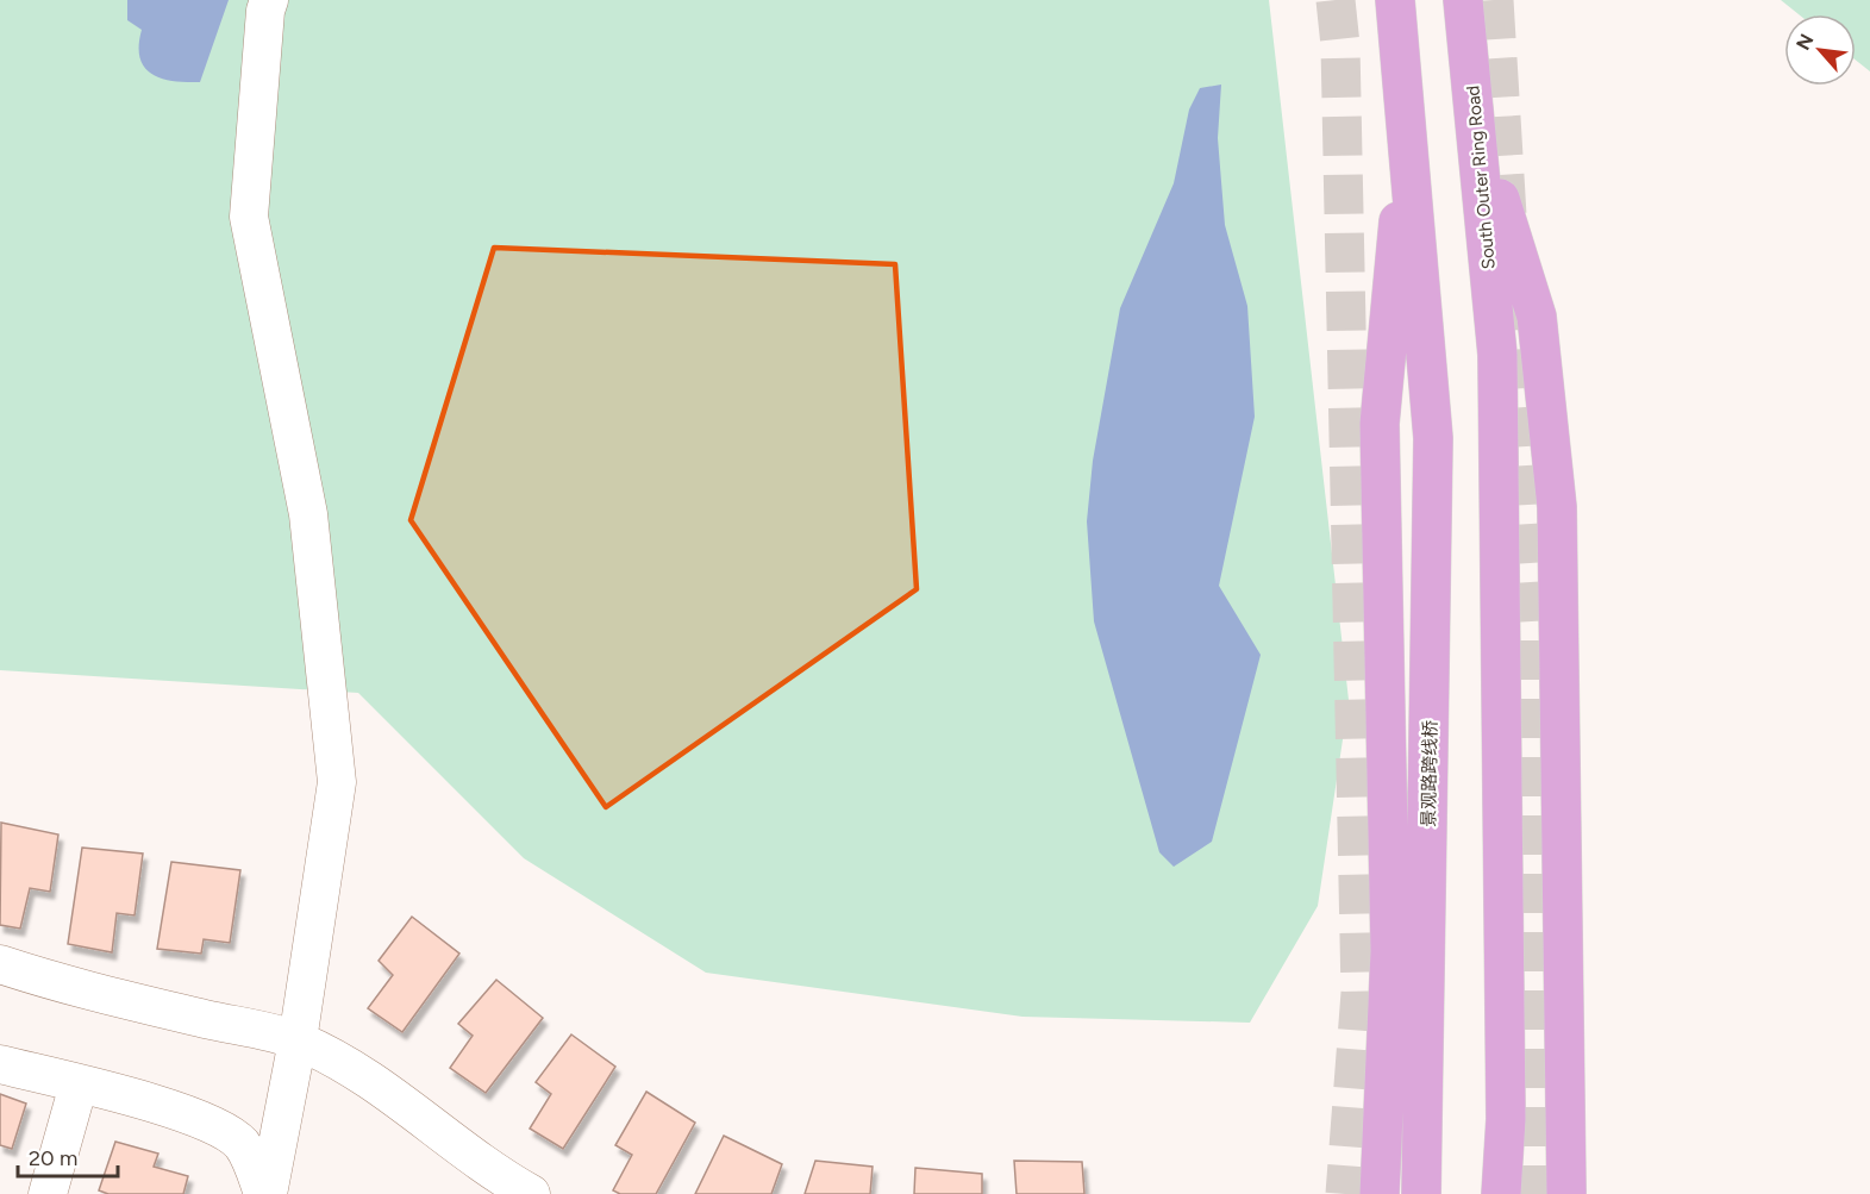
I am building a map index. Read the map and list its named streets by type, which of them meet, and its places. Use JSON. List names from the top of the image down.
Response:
{
  "streets": {
    "highway": ["South Outer Ring Road", "景观路跨线桥"]
  },
  "scale_bar": "20 m",
  "north": "top left"
}
